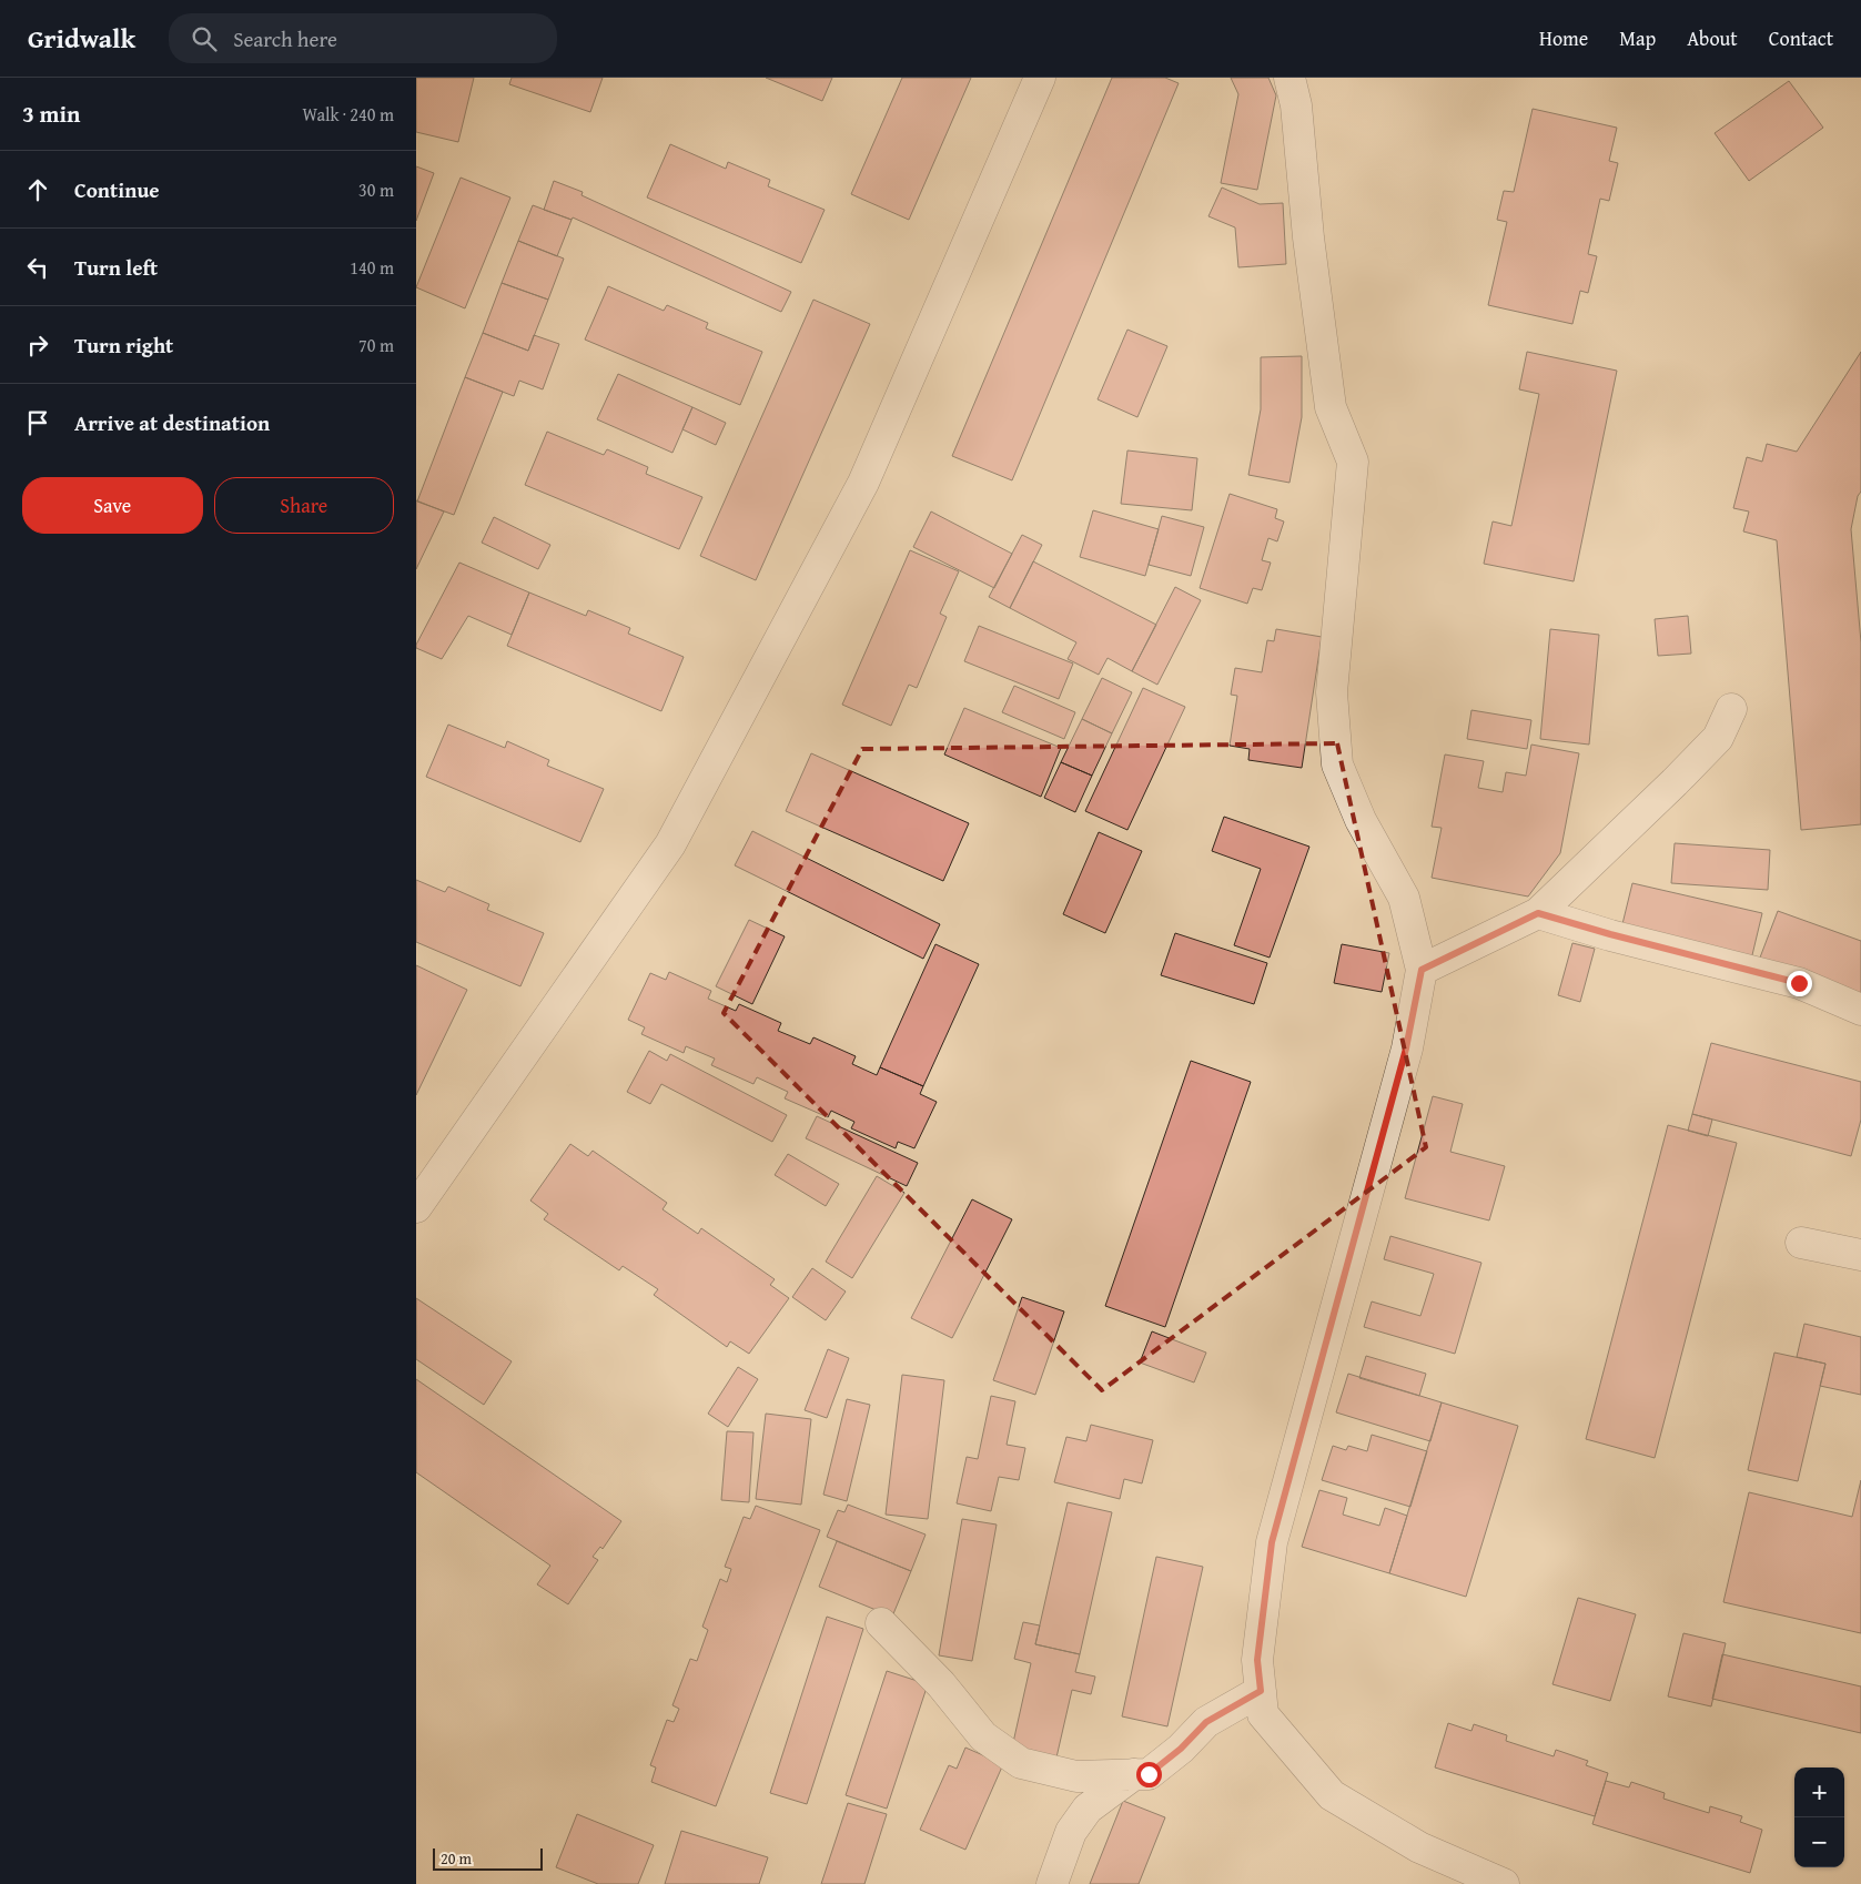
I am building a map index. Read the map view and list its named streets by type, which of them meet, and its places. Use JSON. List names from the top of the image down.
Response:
{
  "scale_bar": "20 m",
  "page": {
    "header": "Gridwalk",
    "search": "Search here",
    "nav": [
      "Home",
      "Map",
      "About",
      "Contact"
    ],
    "heading": ["3 min", "Walk · 240 m"],
    "list": [
      ["Continue", "30 m"],
      ["Turn left", "140 m"],
      ["Turn right", "70 m"],
      "Arrive at destination"
    ],
    "buttons": ["Save", "Share"],
    "map_buttons": ["+", "−"],
    "scale": "20 m"
  }
}
